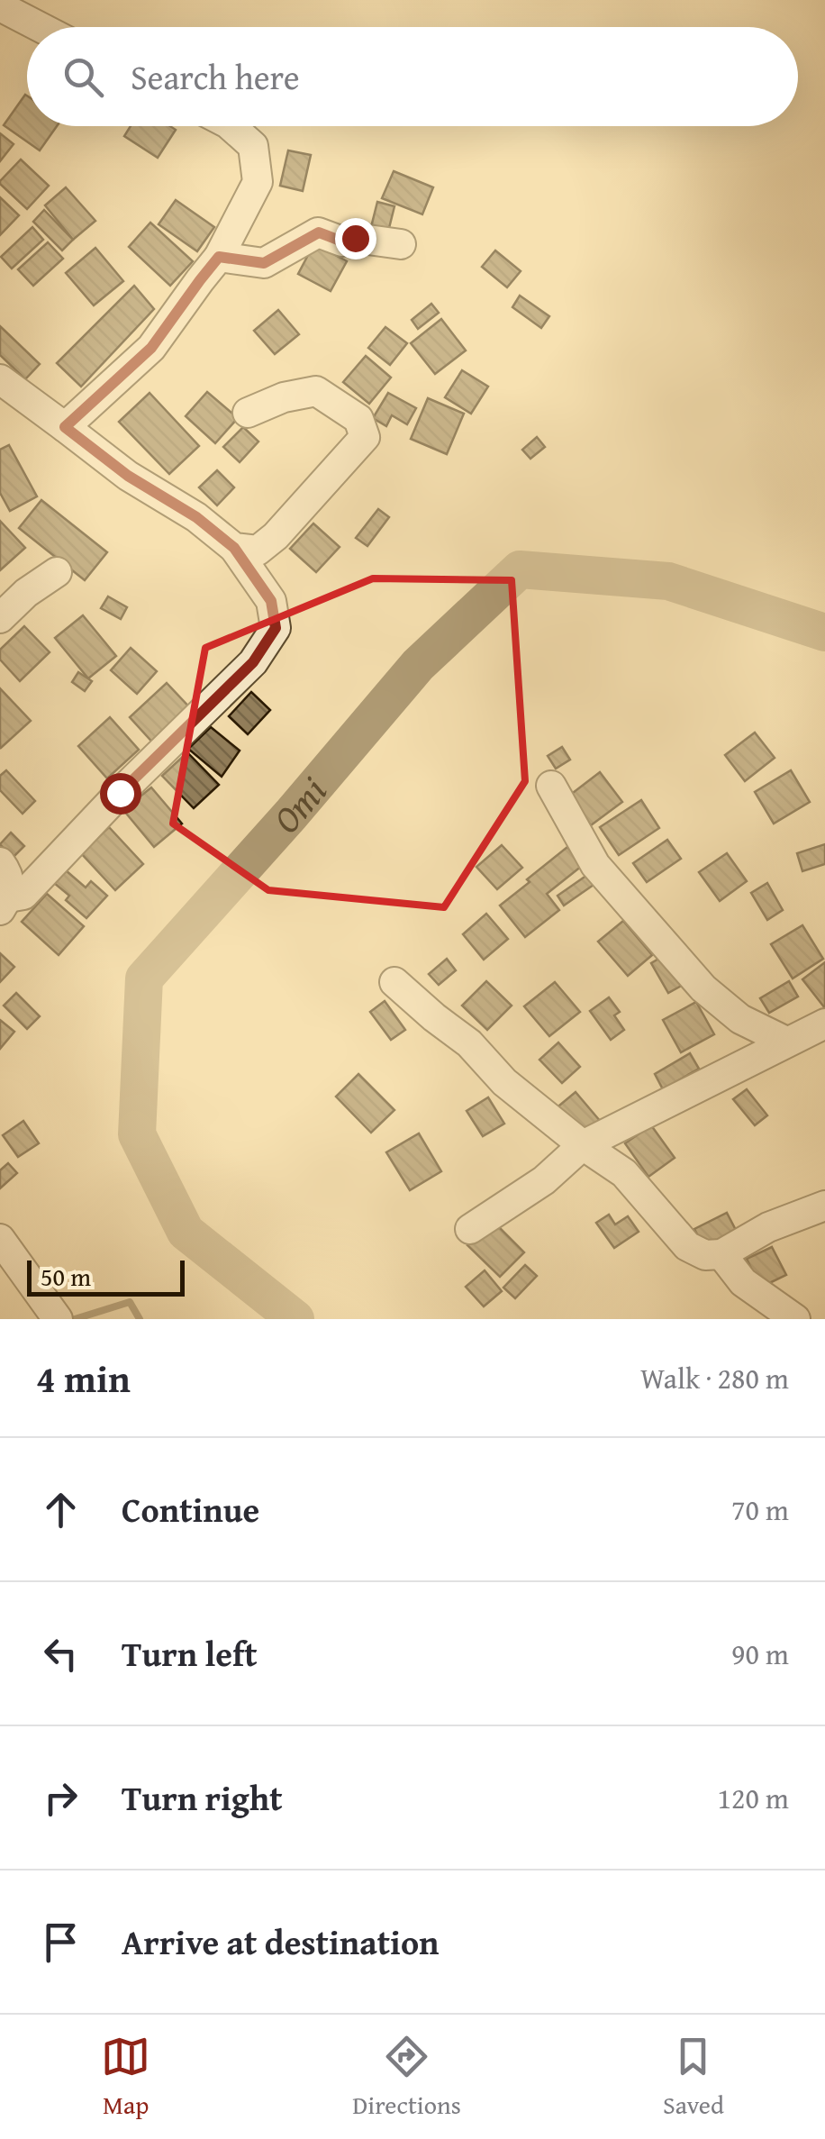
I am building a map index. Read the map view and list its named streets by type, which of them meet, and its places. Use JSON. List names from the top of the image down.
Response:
{
  "water": ["Omi"],
  "scale_bar": "50 m",
  "page": {
    "search": "Search here",
    "scale": "50 m",
    "heading": ["4 min", "Walk · 280 m"],
    "list": [
      ["Continue", "70 m"],
      ["Turn left", "90 m"],
      ["Turn right", "120 m"],
      "Arrive at destination"
    ],
    "nav": ["Map", "Directions", "Saved"]
  }
}
